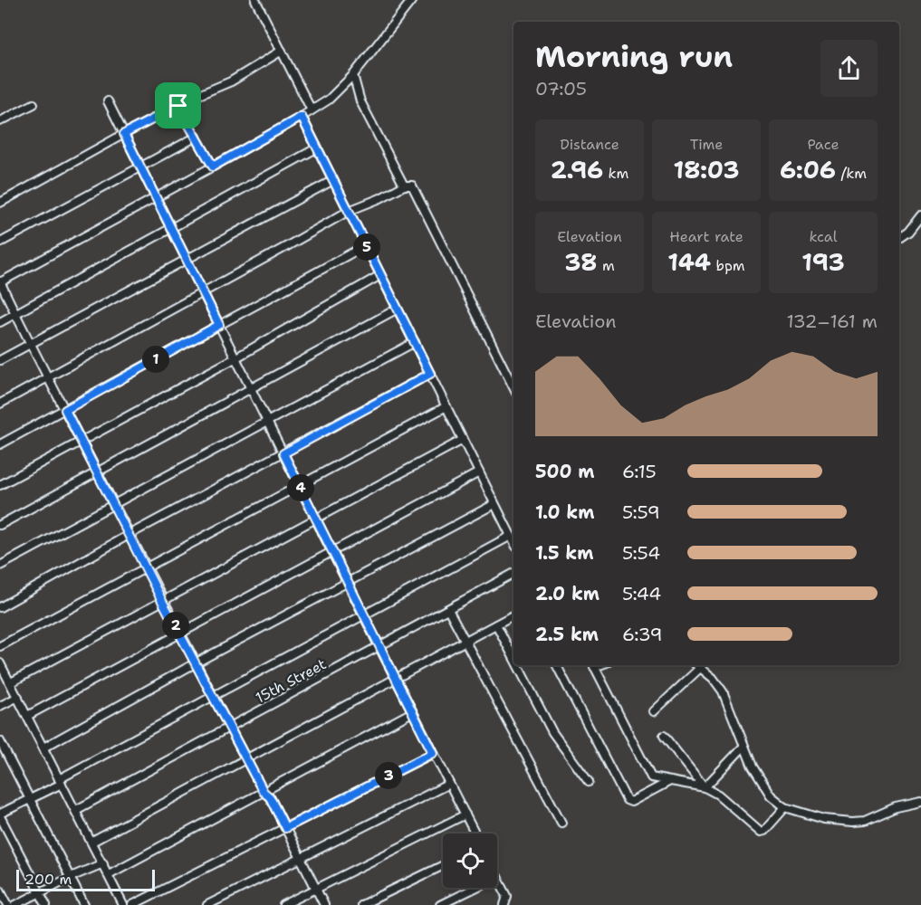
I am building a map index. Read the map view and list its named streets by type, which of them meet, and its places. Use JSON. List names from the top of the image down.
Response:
{
  "streets": {
    "street": ["15th Street"]
  },
  "scale_bar": "200 m",
  "page": {
    "heading": ["Morning run", "07:05"],
    "stats": [
      ["Distance", "2.96 km"],
      ["Time", "18:03"],
      ["Pace", "6:06 /km"],
      ["Elevation", "38 m"],
      ["Heart rate", "144 bpm"],
      ["kcal", "193"]
    ],
    "pins": [
      "5",
      "1",
      "4",
      "2",
      "3"
    ],
    "chart": ["Elevation", "132–161 m"],
    "list": [
      {
        "name": "500 m",
        "note": "6:15"
      },
      {
        "name": "1.0 km",
        "note": "5:59"
      },
      {
        "name": "1.5 km",
        "note": "5:54"
      },
      {
        "name": "2.0 km",
        "note": "5:44"
      },
      {
        "name": "2.5 km",
        "note": "6:39"
      }
    ],
    "scale": "200 m"
  }
}
